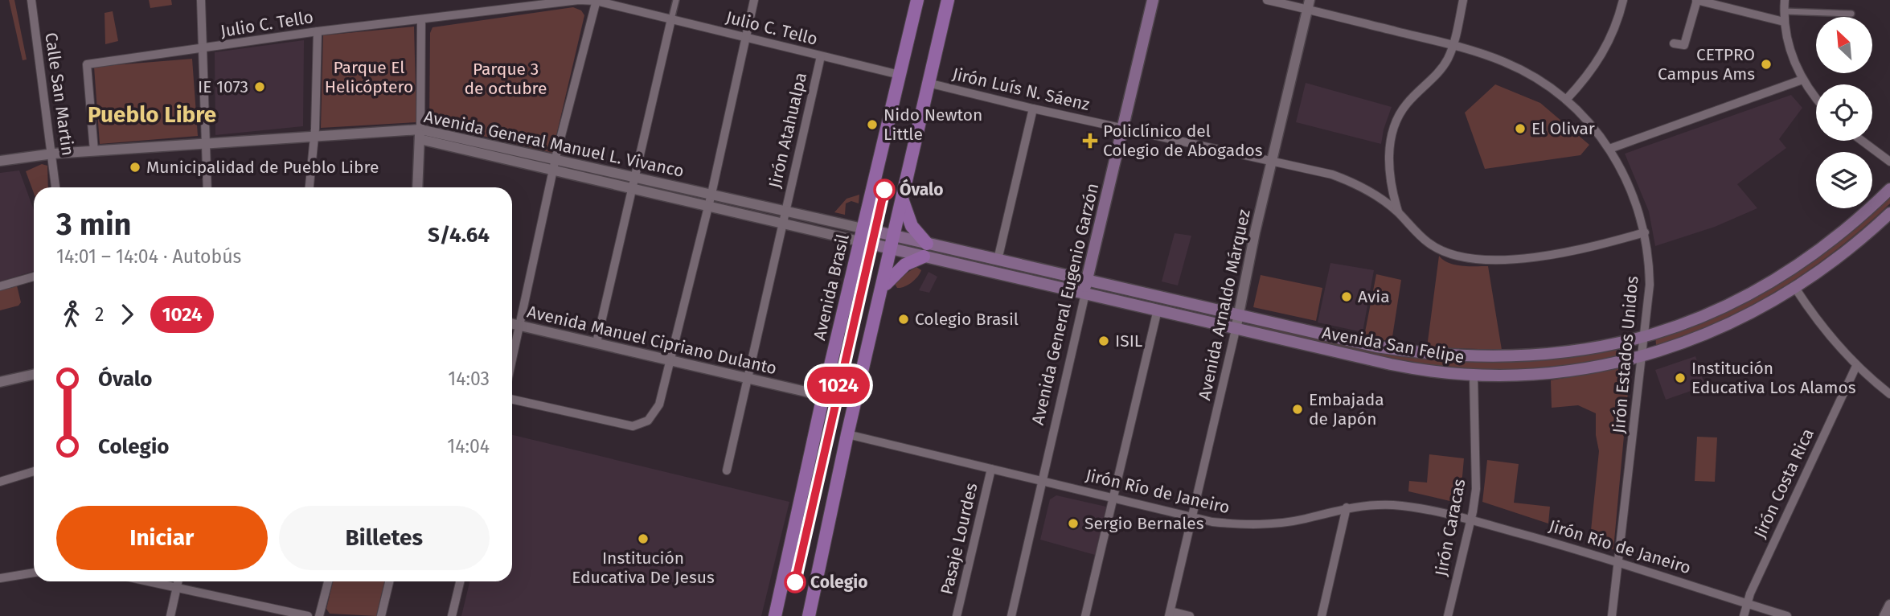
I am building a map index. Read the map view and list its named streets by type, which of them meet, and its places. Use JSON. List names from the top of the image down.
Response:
{
  "streets": {
    "main road": ["Avenida Brasil", "Avenida General Eugenio Garzón", "Avenida San Felipe"],
    "street": [
      "Julio C. Tello",
      "Jirón Luís N. Sáenz",
      "Calle San Martin",
      "Jirón Atahualpa",
      "Avenida General Manuel L. Vivanco",
      "Avenida Arnaldo Márquez",
      "Avenida Manuel Cipriano Dulanto",
      "Jirón Estados Unidos",
      "Jirón Costa Rica",
      "Jirón Río de Janeiro",
      "Jirón Caracas",
      "Pasaje Lourdes"
    ]
  },
  "crossings": [
    ["Julio C. Tello", "Jirón Atahualpa"],
    ["Julio C. Tello", "Avenida General Manuel L. Vivanco"],
    ["Julio C. Tello", "Avenida Brasil"],
    ["Jirón Luís N. Sáenz", "Avenida General Eugenio Garzón"],
    ["Jirón Luís N. Sáenz", "Avenida Arnaldo Márquez"],
    ["Jirón Luís N. Sáenz", "Jirón Estados Unidos"],
    ["Calle San Martin", "Avenida General Manuel L. Vivanco"],
    ["Jirón Atahualpa", "Avenida General Manuel L. Vivanco"],
    ["Jirón Atahualpa", "Avenida Manuel Cipriano Dulanto"],
    ["Avenida General Manuel L. Vivanco", "Avenida Brasil"],
    ["Avenida General Manuel L. Vivanco", "Avenida San Felipe"],
    ["Avenida Brasil", "Avenida Manuel Cipriano Dulanto"],
    ["Avenida Brasil", "Avenida San Felipe"],
    ["Avenida General Eugenio Garzón", "Avenida San Felipe"],
    ["Avenida General Eugenio Garzón", "Jirón Río de Janeiro"],
    ["Avenida Arnaldo Márquez", "Avenida San Felipe"],
    ["Avenida Arnaldo Márquez", "Jirón Estados Unidos"],
    ["Avenida Arnaldo Márquez", "Jirón Río de Janeiro"],
    ["Avenida San Felipe", "Jirón Estados Unidos"],
    ["Avenida San Felipe", "Jirón Caracas"],
    ["Jirón Estados Unidos", "Jirón Río de Janeiro"],
    ["Jirón Costa Rica", "Jirón Río de Janeiro"],
    ["Jirón Río de Janeiro", "Jirón Caracas"],
    ["Jirón Río de Janeiro", "Pasaje Lourdes"]
  ],
  "districts": ["Pueblo Libre"],
  "parks": ["Parque El Helicóptero", "Parque 3 de octubre"],
  "places": {
    "other": [
      "CETPRO Campus Ams",
      "IE 1073",
      "Nido Newton Little",
      "El Olivar",
      "Municipalidad de Pueblo Libre",
      "Óvalo",
      "Avia",
      "Colegio Brasil",
      "ISIL",
      "Institución Educativa Los Alamos",
      "Embajada de Japón",
      "Sergio Bernales",
      "Institución Educativa De Jesus",
      "Colegio"
    ],
    "health": ["Policlínico del Colegio de Abogados"]
  },
  "lines": ["bus line 1024"],
  "north": "top left",
  "page": {
    "on_map": "1024",
    "heading": ["3 min", "14:01 – 14:04 · Autobús", "S/4.64"],
    "legs": ["2", "1024"],
    "list": [
      {
        "name": "Óvalo",
        "value": "14:03"
      },
      {
        "name": "Colegio",
        "value": "14:04"
      }
    ],
    "buttons": ["Iniciar", "Billetes"]
  }
}
